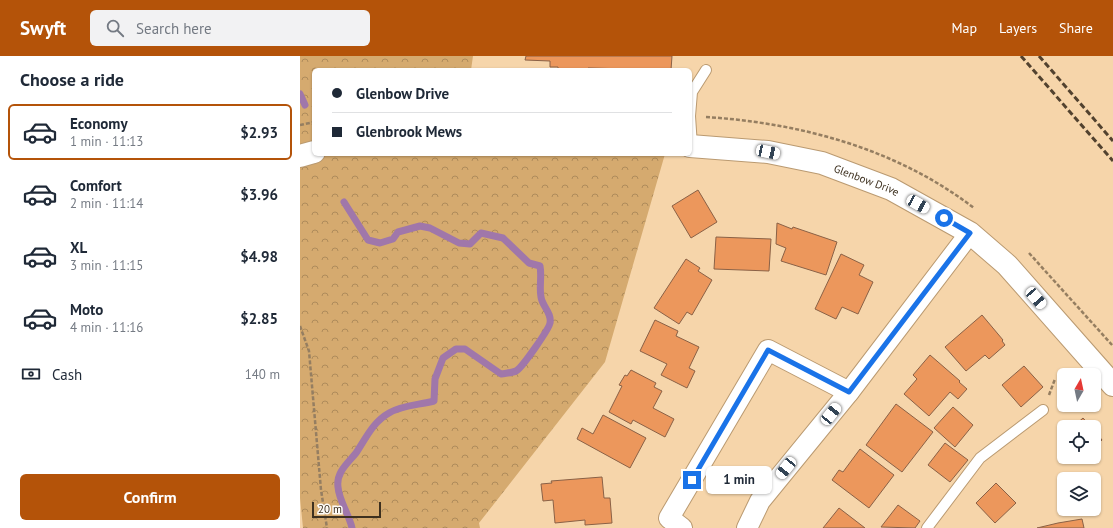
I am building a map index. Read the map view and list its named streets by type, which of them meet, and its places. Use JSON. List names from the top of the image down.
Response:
{
  "streets": {
    "street": ["Glenbow Drive"]
  },
  "scale_bar": "20 m",
  "north": "top",
  "page": {
    "header": "Swyft",
    "search": "Search here",
    "nav": ["Map", "Layers", "Share"],
    "heading": "Choose a ride",
    "banner": ["Glenbow Drive", "Glenbrook Mews"],
    "list": [
      {
        "name": "Economy",
        "note": "1 min · 11:13",
        "value": "$2.93"
      },
      {
        "name": "Comfort",
        "note": "2 min · 11:14",
        "value": "$3.96"
      },
      {
        "name": "XL",
        "note": "3 min · 11:15",
        "value": "$4.98"
      },
      {
        "name": "Moto",
        "note": "4 min · 11:16",
        "value": "$2.85"
      }
    ],
    "pay": ["Cash", "140 m"],
    "buttons": "Confirm",
    "bubble": "1 min",
    "scale": "20 m"
  }
}
